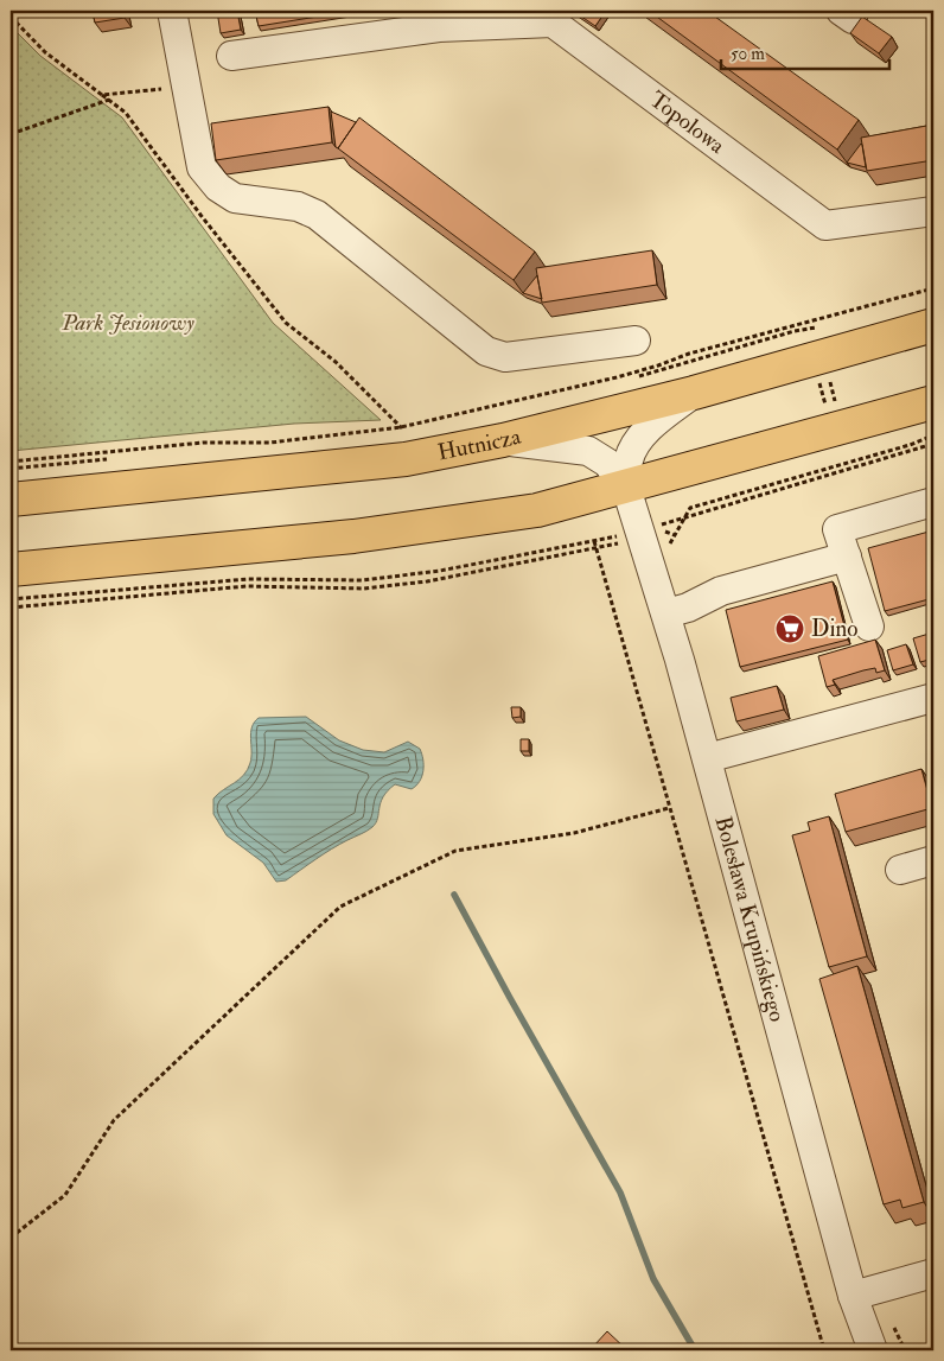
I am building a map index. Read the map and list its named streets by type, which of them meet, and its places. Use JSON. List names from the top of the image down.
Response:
{
  "streets": {
    "main road": ["Hutnicza"],
    "street": ["Topolowa", "Bolesława Krupińskiego"]
  },
  "parks": ["Park Jesionowy"],
  "places": {
    "supermarket": ["Dino"]
  },
  "scale_bar": "50 m"
}
